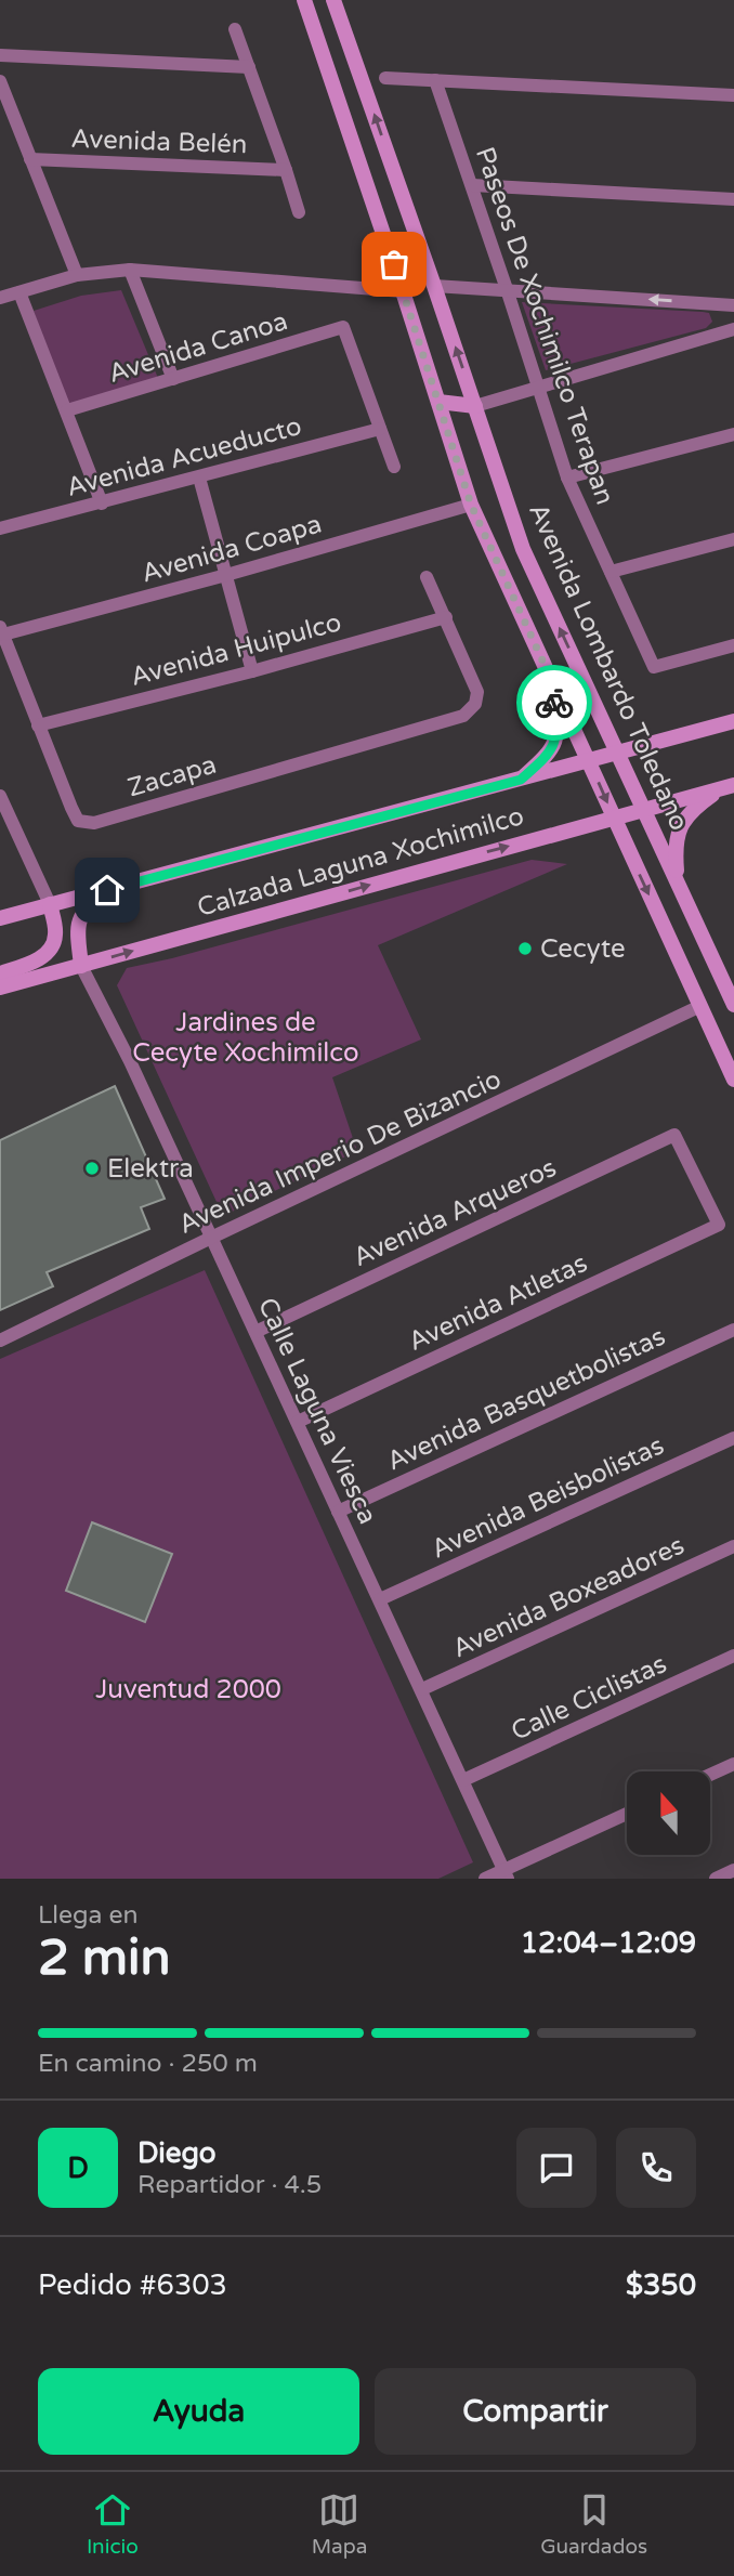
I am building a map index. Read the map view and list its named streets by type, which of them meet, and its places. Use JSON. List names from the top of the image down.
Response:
{
  "streets": {
    "main road": ["Avenida Lombardo Toledano", "Calzada Laguna Xochimilco"],
    "street": [
      "Avenida Belén",
      "Paseos De Xochimilco Terapan",
      "Avenida Canoa",
      "Avenida Acueducto",
      "Avenida Coapa",
      "Avenida Huipulco",
      "Zacapa",
      "Avenida Imperio De Bizancio",
      "Avenida Arqueros",
      "Avenida Atletas",
      "Avenida Basquetbolistas",
      "Calle Laguna Viesca",
      "Avenida Beisbolistas",
      "Avenida Boxeadores",
      "Calle Ciclistas"
    ]
  },
  "crossings": [
    ["Avenida Canoa", "Avenida Acueducto"],
    ["Avenida Coapa", "Zacapa"],
    ["Avenida Huipulco", "Zacapa"],
    ["Avenida Lombardo Toledano", "Calzada Laguna Xochimilco"],
    ["Calzada Laguna Xochimilco", "Calle Laguna Viesca"],
    ["Avenida Imperio De Bizancio", "Calle Laguna Viesca"],
    ["Avenida Arqueros", "Avenida Atletas"],
    ["Avenida Arqueros", "Calle Laguna Viesca"],
    ["Avenida Atletas", "Calle Laguna Viesca"],
    ["Avenida Basquetbolistas", "Calle Laguna Viesca"],
    ["Calle Laguna Viesca", "Avenida Beisbolistas"],
    ["Calle Laguna Viesca", "Avenida Boxeadores"],
    ["Calle Laguna Viesca", "Calle Ciclistas"]
  ],
  "parks": ["Jardines de Cecyte Xochimilco", "Juventud 2000"],
  "places": ["Cecyte", "Elektra"],
  "north": "top",
  "page": {
    "heading": ["2 min", "Llega en", "12:04–12:09"],
    "panel": [
      "Diego",
      "Repartidor · 4.5",
      "Pedido #6303",
      "$350"
    ],
    "bar": "En camino · 250 m",
    "round": "D",
    "buttons": ["Ayuda", "Compartir"],
    "tabs": ["Inicio", "Mapa", "Guardados"]
  }
}
